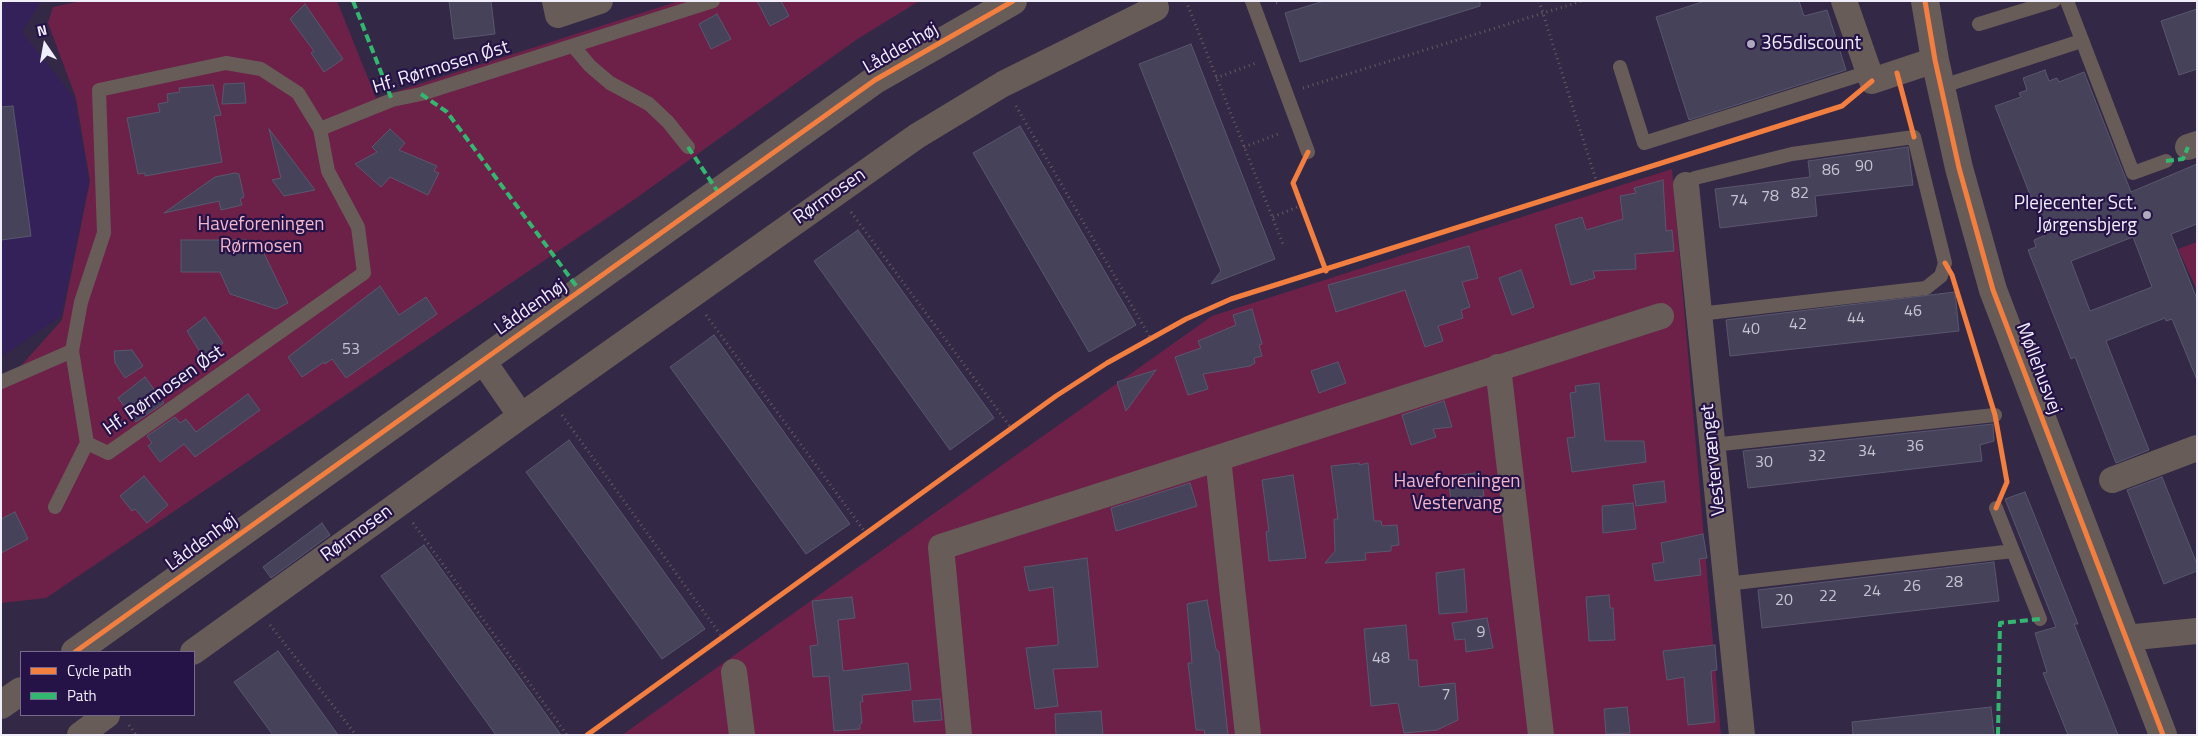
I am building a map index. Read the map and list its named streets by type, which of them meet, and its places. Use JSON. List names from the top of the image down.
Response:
{
  "streets": {
    "street": [
      "Låddenhøj",
      "Rørmosen",
      "Møllehusvej",
      "Vestervænget"
    ],
    "lane": ["Hf. Rørmosen Øst"]
  },
  "parks": ["Haveforeningen Rørmosen", "Haveforeningen Vestervang"],
  "places": ["365discount", "Plejecenter Sct. Jørgensbjerg"],
  "house_numbers": [
    "90",
    "86",
    "82",
    "78",
    "74",
    "46",
    "44",
    "42",
    "40",
    "53",
    "36",
    "34",
    "32",
    "30",
    "28",
    "26",
    "24",
    "22",
    "20",
    "9",
    "48",
    "7"
  ],
  "legend": ["Cycle path", "Path"],
  "north": "top"
}
